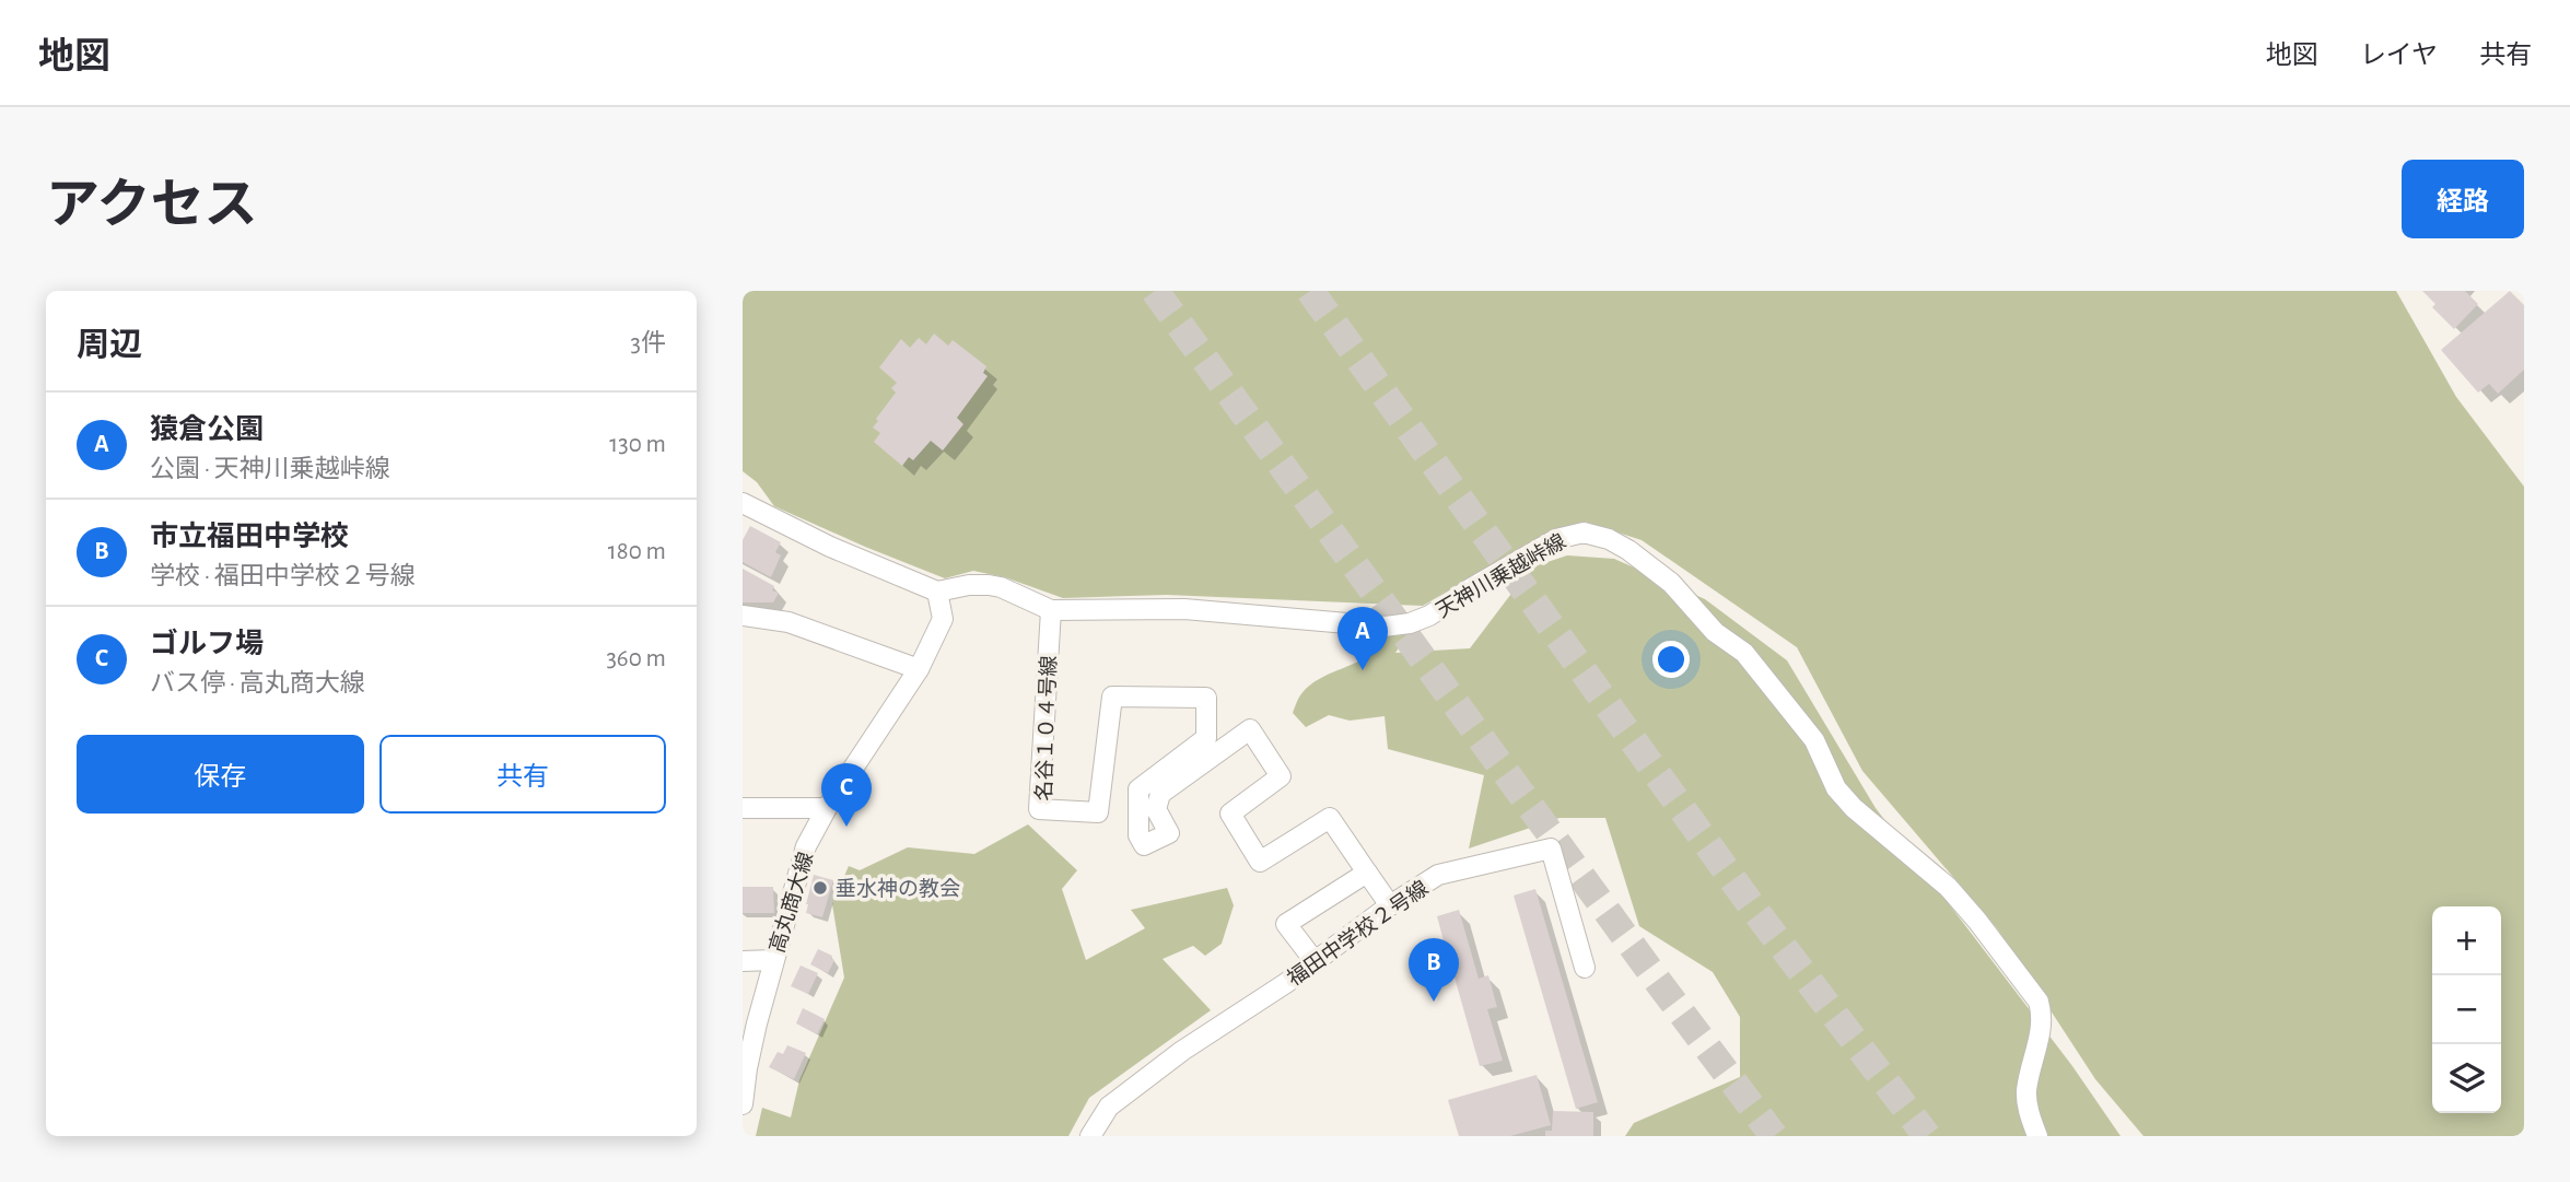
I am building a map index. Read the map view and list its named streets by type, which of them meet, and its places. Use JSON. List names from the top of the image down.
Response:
{
  "streets": {
    "street": [
      "天神川乗越峠線",
      "名谷１０４号線",
      "高丸商大線",
      "福田中学校２号線"
    ]
  },
  "crossings": [
    ["天神川乗越峠線", "名谷１０４号線"]
  ],
  "places": ["垂水神の教会"],
  "page": {
    "header": "地図",
    "nav": ["地図", "レイヤ", "共有"],
    "title": "アクセス",
    "buttons": [
      "経路",
      ["保存", "共有"]
    ],
    "heading": ["周辺", "3件"],
    "list": [
      {
        "mark": "A",
        "name": "猿倉公園",
        "note": "公園 · 天神川乗越峠線",
        "value": "130 m"
      },
      {
        "mark": "B",
        "name": "市立福田中学校",
        "note": "学校 · 福田中学校２号線",
        "value": "180 m"
      },
      {
        "mark": "C",
        "name": "ゴルフ場",
        "note": "バス停 · 高丸商大線",
        "value": "360 m"
      }
    ],
    "pins": ["A", "C", "B"],
    "map_buttons": ["+", "−"]
  }
}
